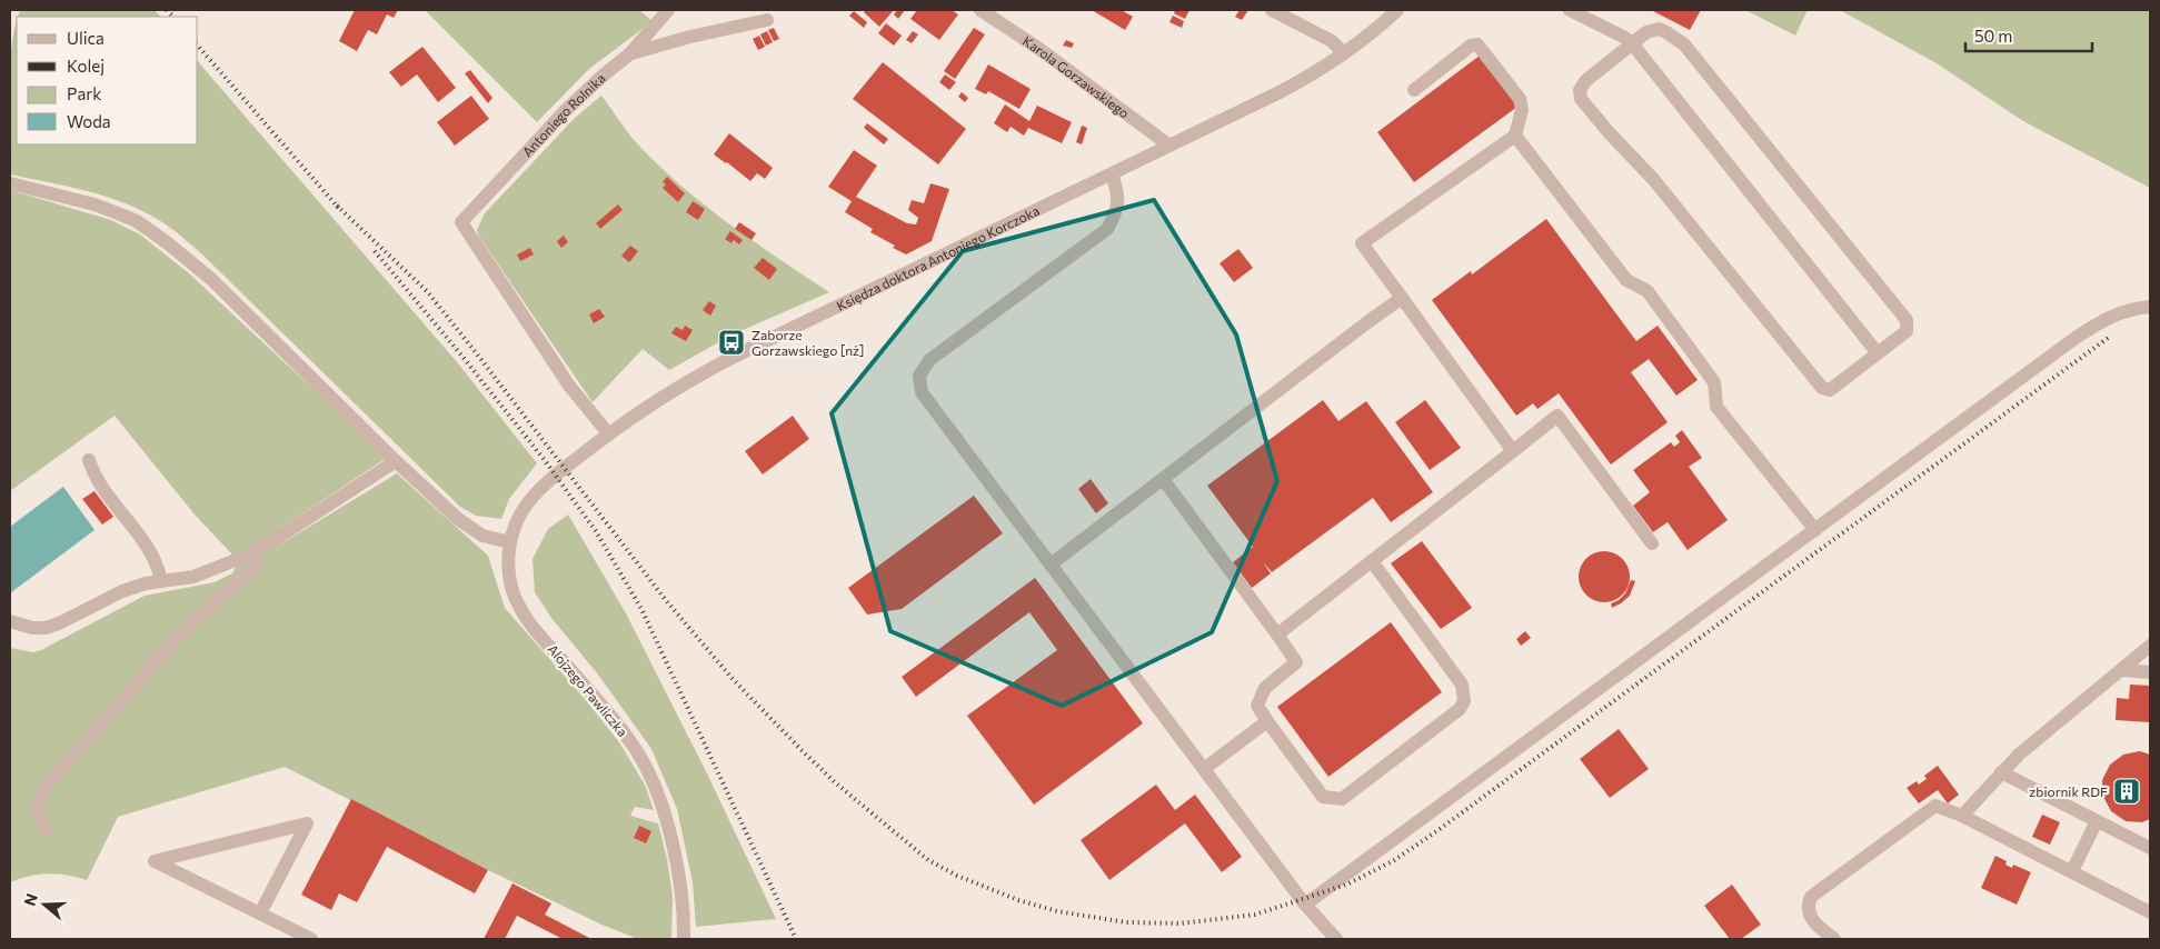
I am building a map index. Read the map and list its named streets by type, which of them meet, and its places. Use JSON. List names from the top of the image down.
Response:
{
  "streets": {
    "street": [
      "Karola Gorzawskiego",
      "Antoniego Rolnika",
      "Księdza doktora Antoniego Korczoka",
      "Alojzego Pawliczka"
    ]
  },
  "crossings": [
    ["Karola Gorzawskiego", "Księdza doktora Antoniego Korczoka"],
    ["Antoniego Rolnika", "Księdza doktora Antoniego Korczoka"],
    ["Księdza doktora Antoniego Korczoka", "Alojzego Pawliczka"]
  ],
  "places": {
    "bus stop": ["Zaborze Gorzawskiego [nż]"],
    "building": ["zbiornik RDF"]
  },
  "legend": [
    "Ulica",
    "Kolej",
    "Park",
    "Woda"
  ],
  "scale_bar": "50 m",
  "north": "left"
}
